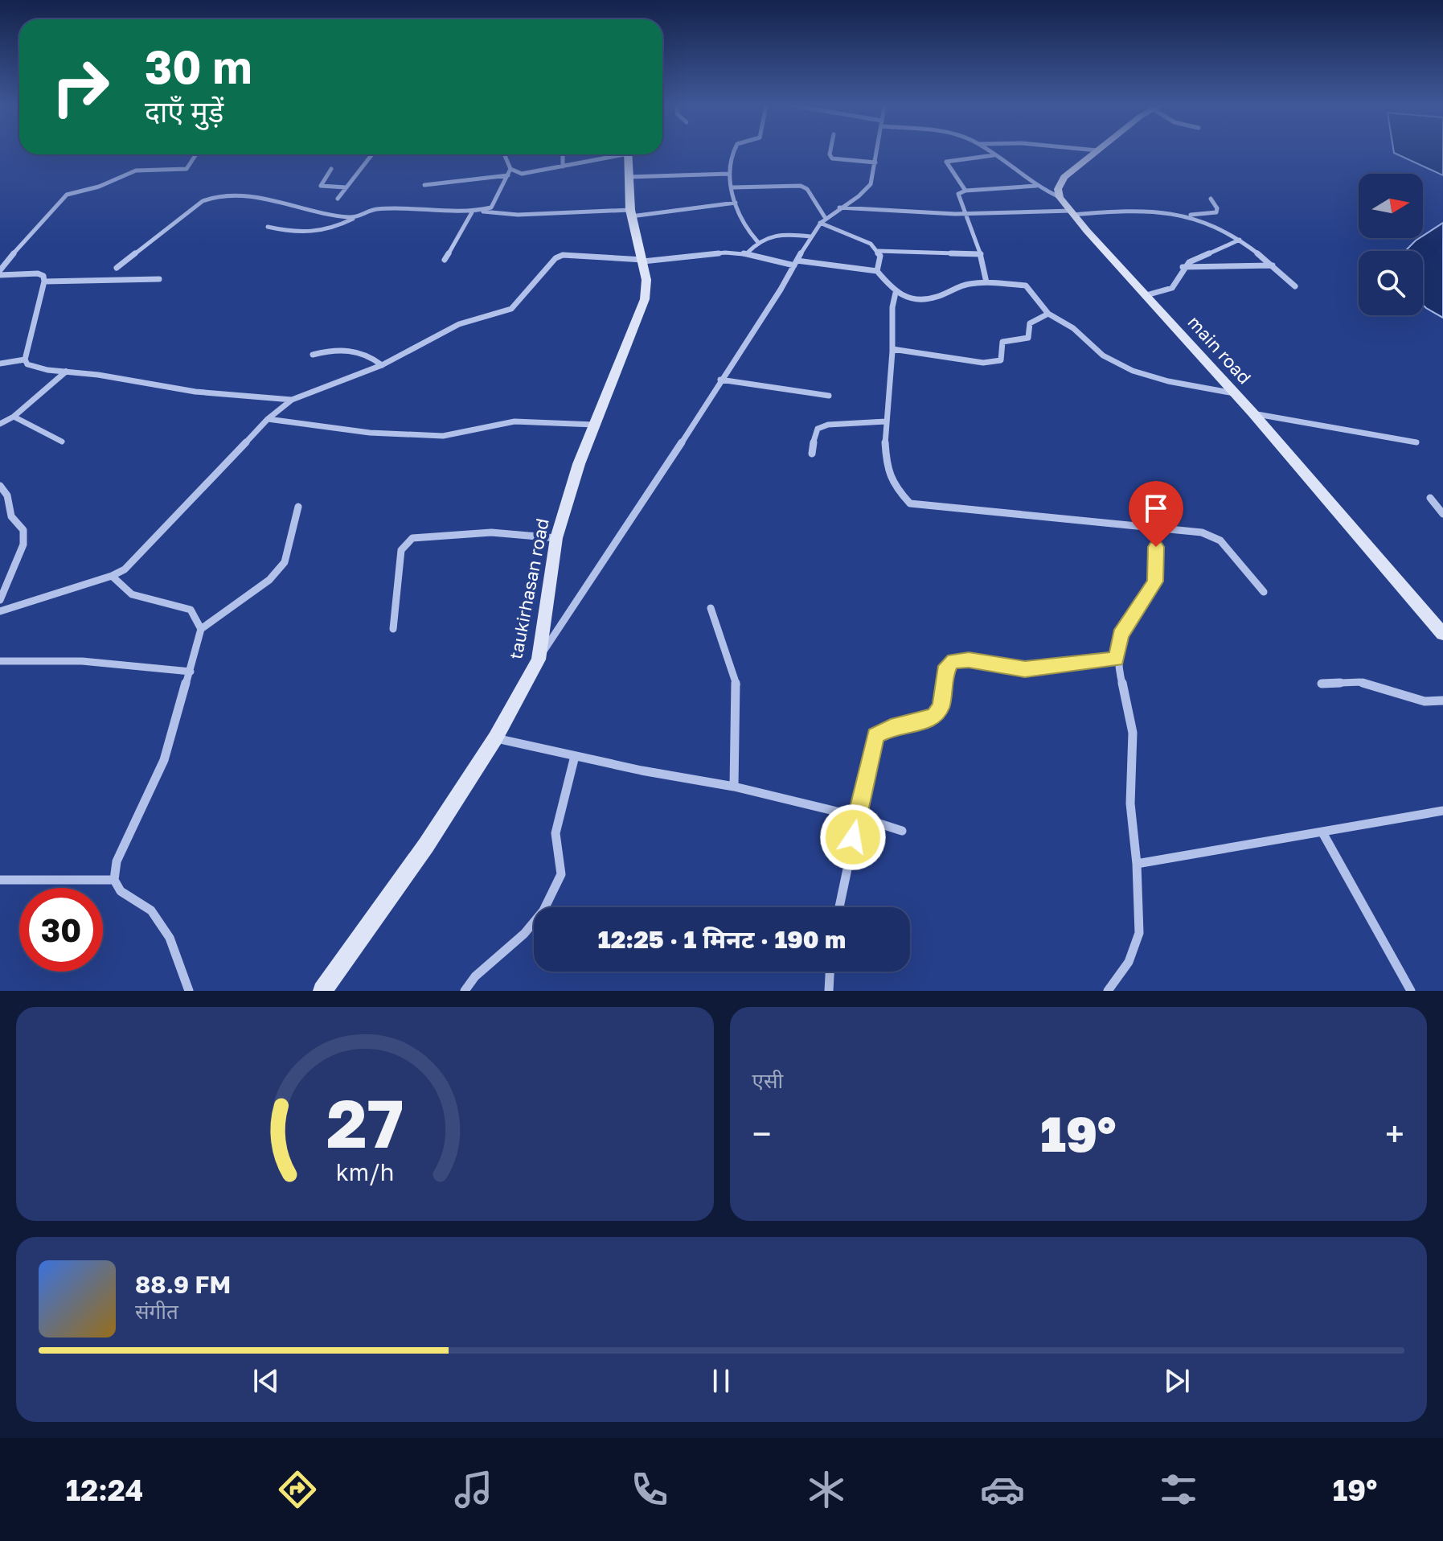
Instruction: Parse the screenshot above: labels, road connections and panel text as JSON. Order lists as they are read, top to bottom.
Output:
{
  "streets": {
    "street": ["main road", "taukirhasan road"]
  },
  "north": "right",
  "page": {
    "turn": ["30 m", "दाएँ मुड़ें"],
    "limit": "30",
    "trip": "12:25 · 1 मिनट · 190 m",
    "tile": "एसी",
    "heat": ["−", "19°", "+"],
    "song": ["88.9 FM", "संगीत"],
    "tabs": ["12:24", "19°"],
    "gauge": ["27", "km/h"]
  }
}
